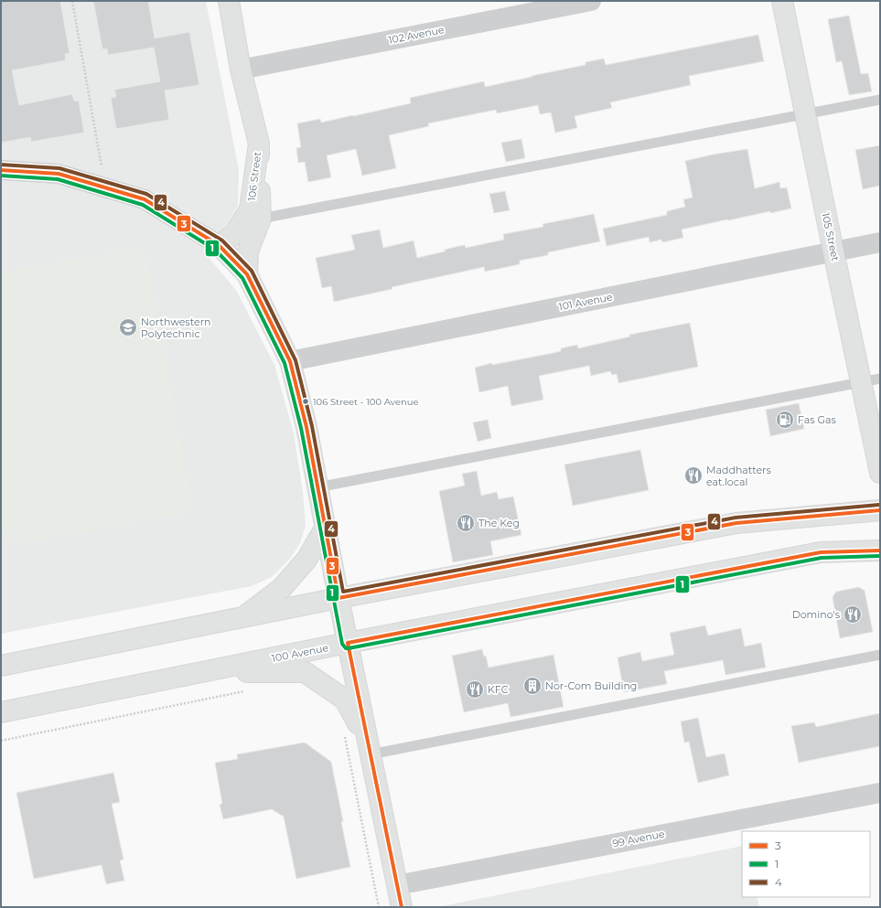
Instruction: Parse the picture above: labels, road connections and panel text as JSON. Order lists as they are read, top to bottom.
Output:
{
  "streets": {
    "main road": ["106 Street", "105 Street", "100 Avenue"],
    "street": ["102 Avenue", "101 Avenue", "99 Avenue"]
  },
  "crossings": [
    ["102 Avenue", "106 Street"],
    ["106 Street", "101 Avenue"],
    ["106 Street", "100 Avenue"],
    ["106 Street", "99 Avenue"],
    ["105 Street", "101 Avenue"]
  ],
  "places": {
    "school or university": ["Northwestern Polytechnic"],
    "other": ["106 Street - 100 Avenue"],
    "fuel station": ["Fas Gas"],
    "restaurant": [
      "Maddhatters eat.local",
      "The Keg",
      "Domino's",
      "KFC"
    ],
    "building": ["Nor-Com Building"]
  },
  "lines": ["transit line 4", "transit line 3", "transit line 1"],
  "legend": ["3", "1", "4"]
}
